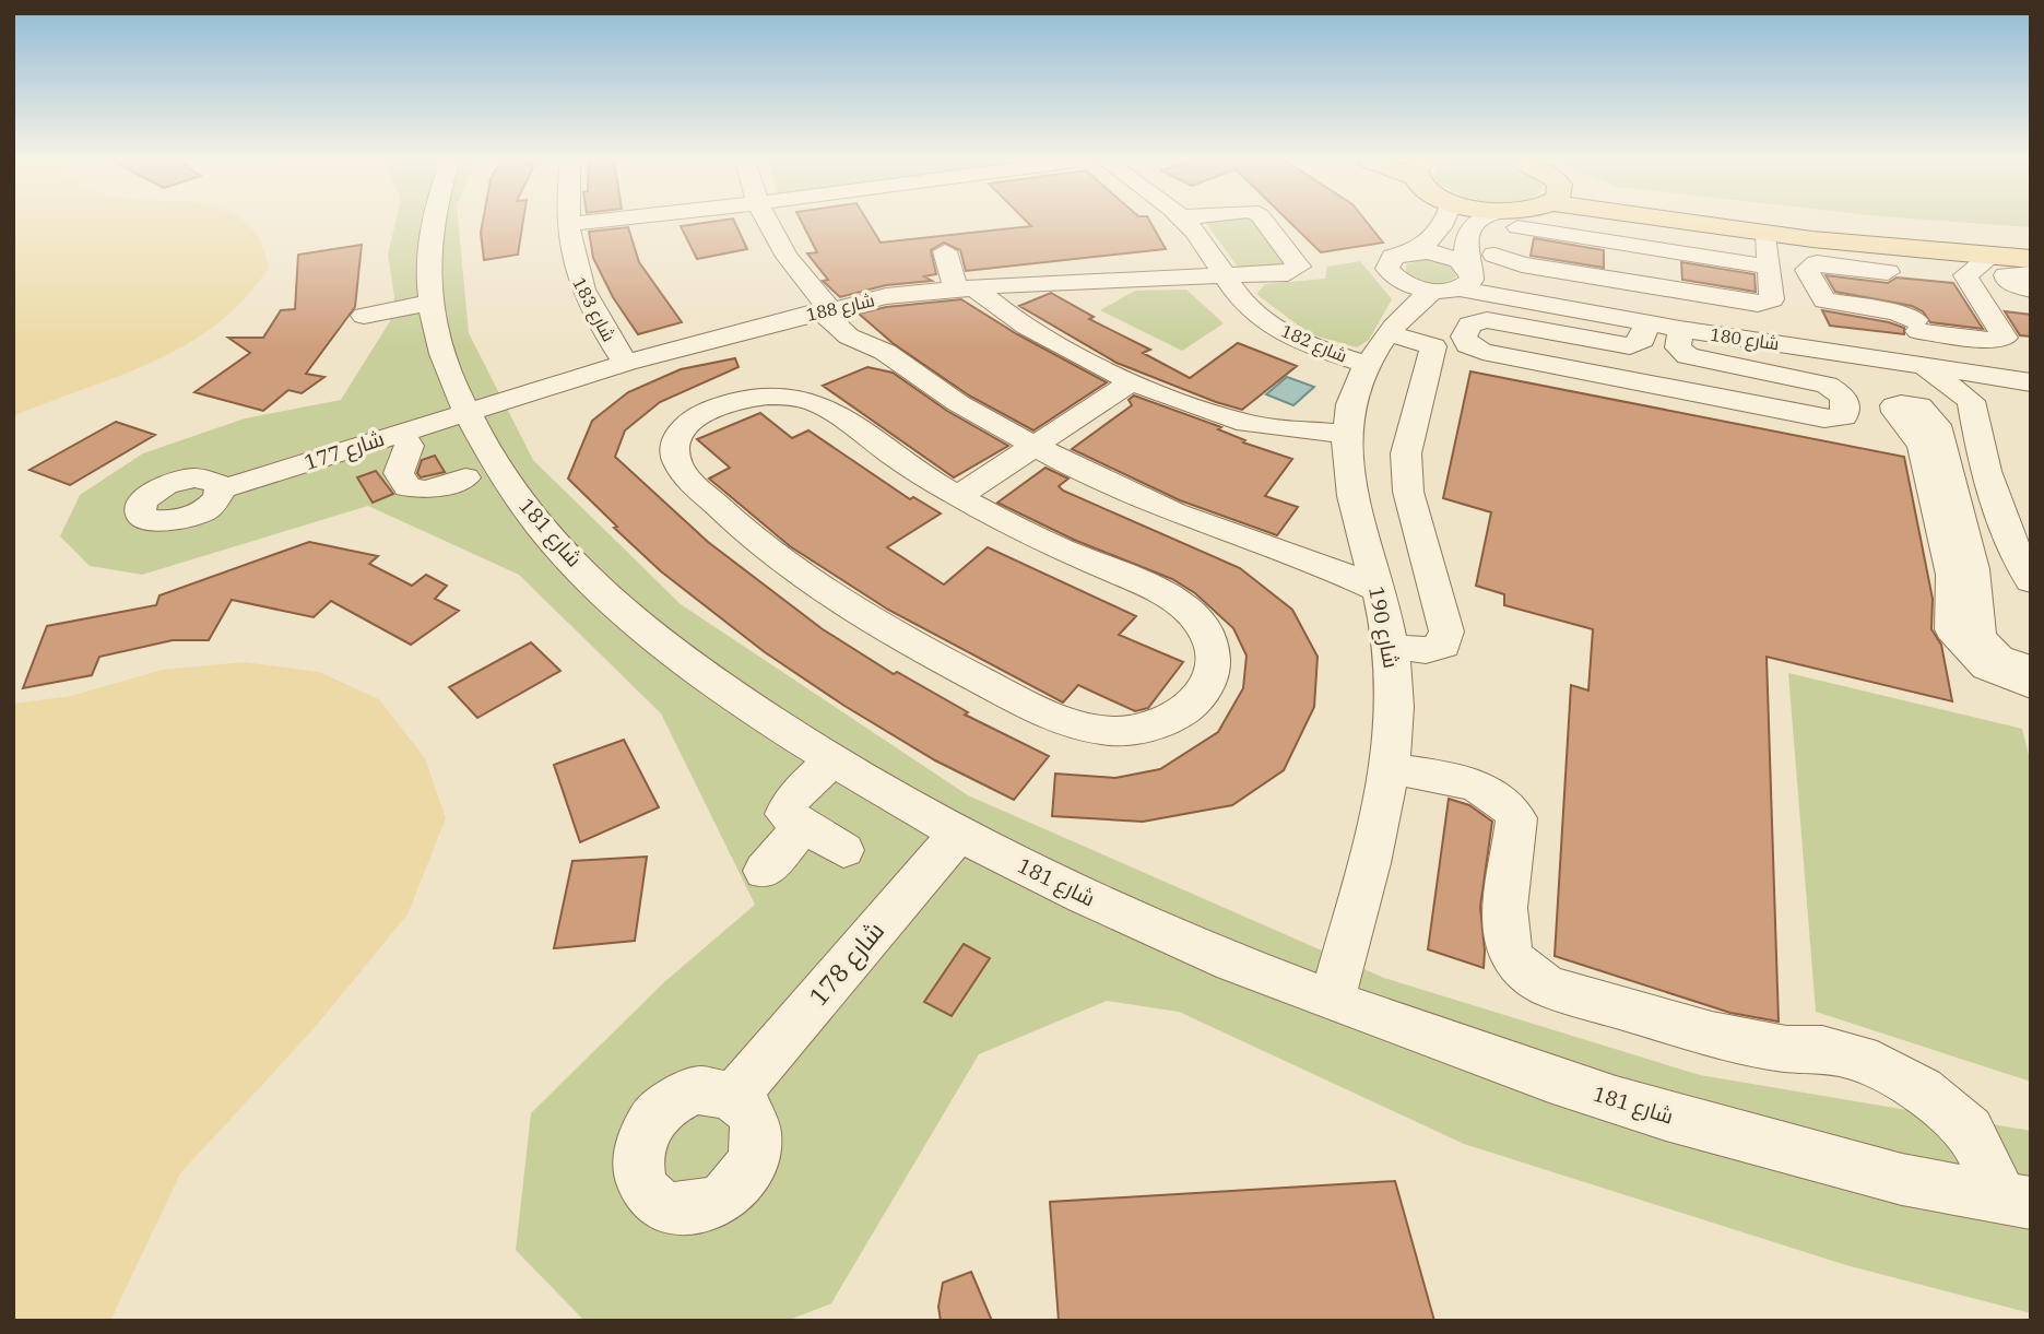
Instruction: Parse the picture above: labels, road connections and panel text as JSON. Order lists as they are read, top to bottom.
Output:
{
  "streets": {
    "street": [
      "شارع 188",
      "شارع 183",
      "شارع 180",
      "شارع 182",
      "شارع 177",
      "شارع 181",
      "شارع 190",
      "شارع 178"
    ]
  },
  "crossings": [
    ["شارع 188", "شارع 183"],
    ["شارع 188", "شارع 182"],
    ["شارع 188", "شارع 177"],
    ["شارع 188", "شارع 181"],
    ["شارع 180", "شارع 190"],
    ["شارع 182", "شارع 190"],
    ["شارع 177", "شارع 181"],
    ["شارع 181", "شارع 190"],
    ["شارع 181", "شارع 178"]
  ]
}
